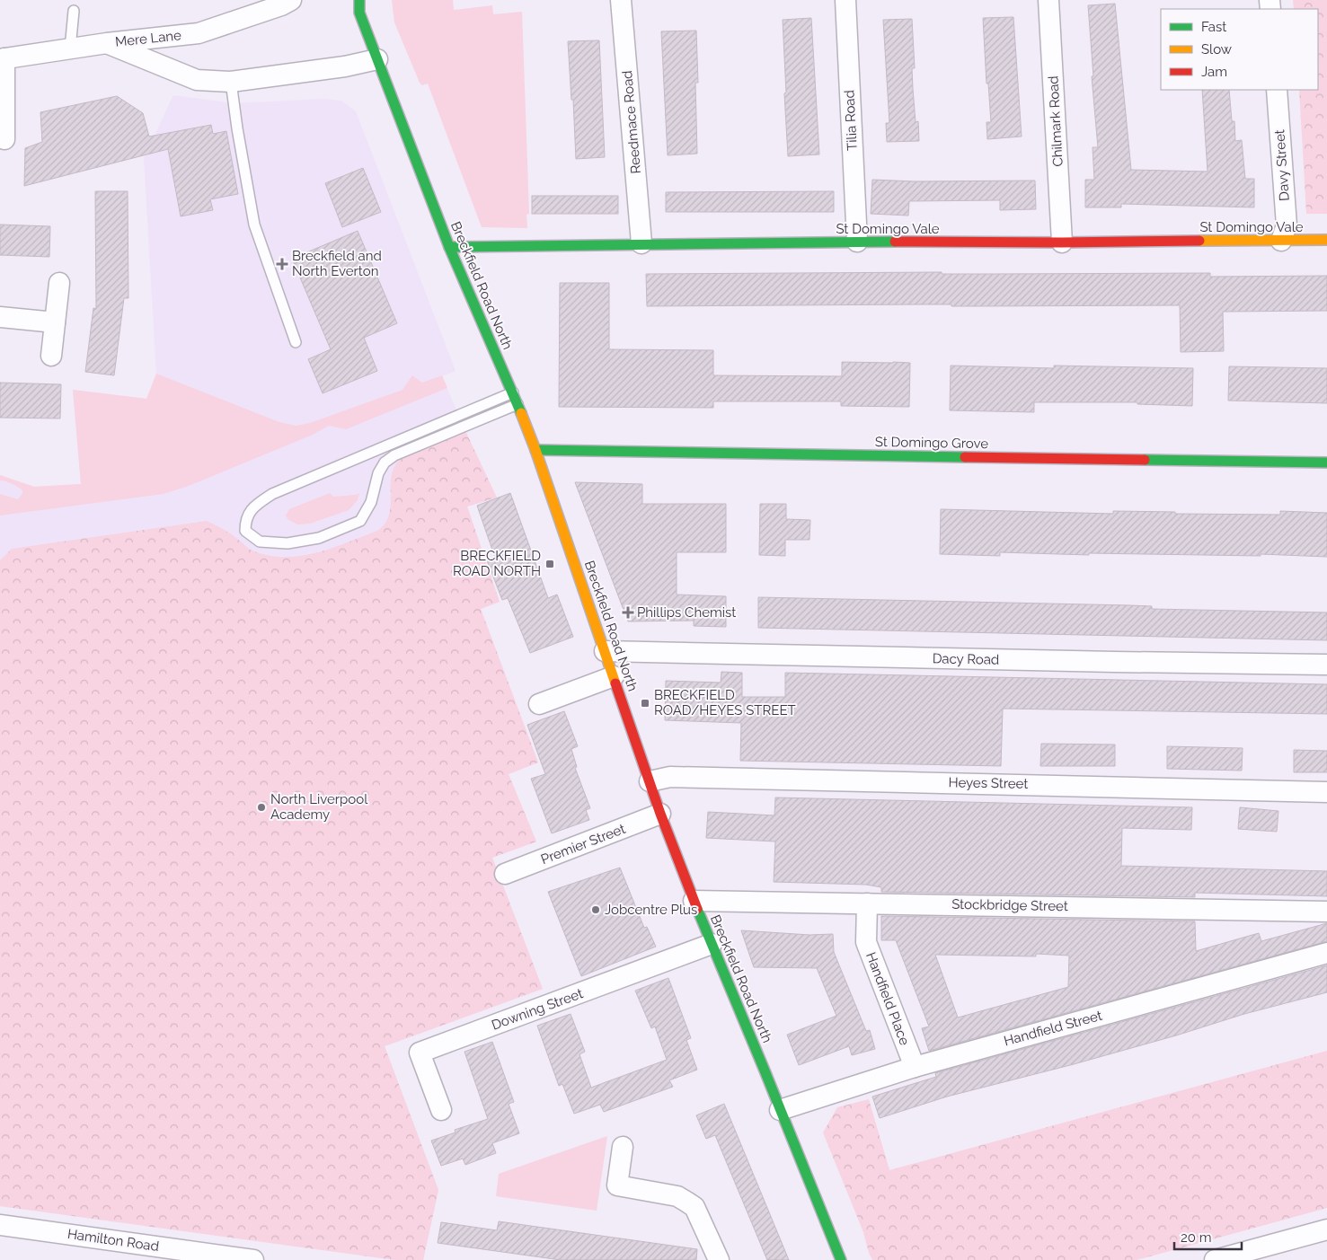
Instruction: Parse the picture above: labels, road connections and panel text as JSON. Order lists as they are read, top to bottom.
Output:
{
  "streets": {
    "street": [
      "Mere Lane",
      "Tilia Road",
      "Chilmark Road",
      "Reedmace Road",
      "Davy Street",
      "St Domingo Vale",
      "Breckfield Road North",
      "St Domingo Grove",
      "Dacy Road",
      "Heyes Street",
      "Premier Street",
      "Stockbridge Street",
      "Handfield Place",
      "Downing Street",
      "Handfield Street",
      "Hamilton Road"
    ]
  },
  "crossings": [
    ["Tilia Road", "St Domingo Vale"],
    ["Chilmark Road", "St Domingo Vale"],
    ["Reedmace Road", "St Domingo Vale"],
    ["Davy Street", "St Domingo Vale"],
    ["St Domingo Vale", "Breckfield Road North"],
    ["Breckfield Road North", "St Domingo Grove"],
    ["Breckfield Road North", "Dacy Road"],
    ["Breckfield Road North", "Heyes Street"],
    ["Breckfield Road North", "Premier Street"],
    ["Breckfield Road North", "Stockbridge Street"],
    ["Breckfield Road North", "Downing Street"],
    ["Breckfield Road North", "Handfield Street"],
    ["Stockbridge Street", "Handfield Place"],
    ["Handfield Place", "Handfield Street"]
  ],
  "places": {
    "health": ["Breckfield and North Everton", "Phillips Chemist"],
    "transit": ["BRECKFIELD ROAD NORTH", "BRECKFIELD ROAD/HEYES STREET"],
    "other": ["North Liverpool Academy", "Jobcentre Plus"]
  },
  "legend": ["Fast", "Slow", "Jam"],
  "scale_bar": "20 m"
}
